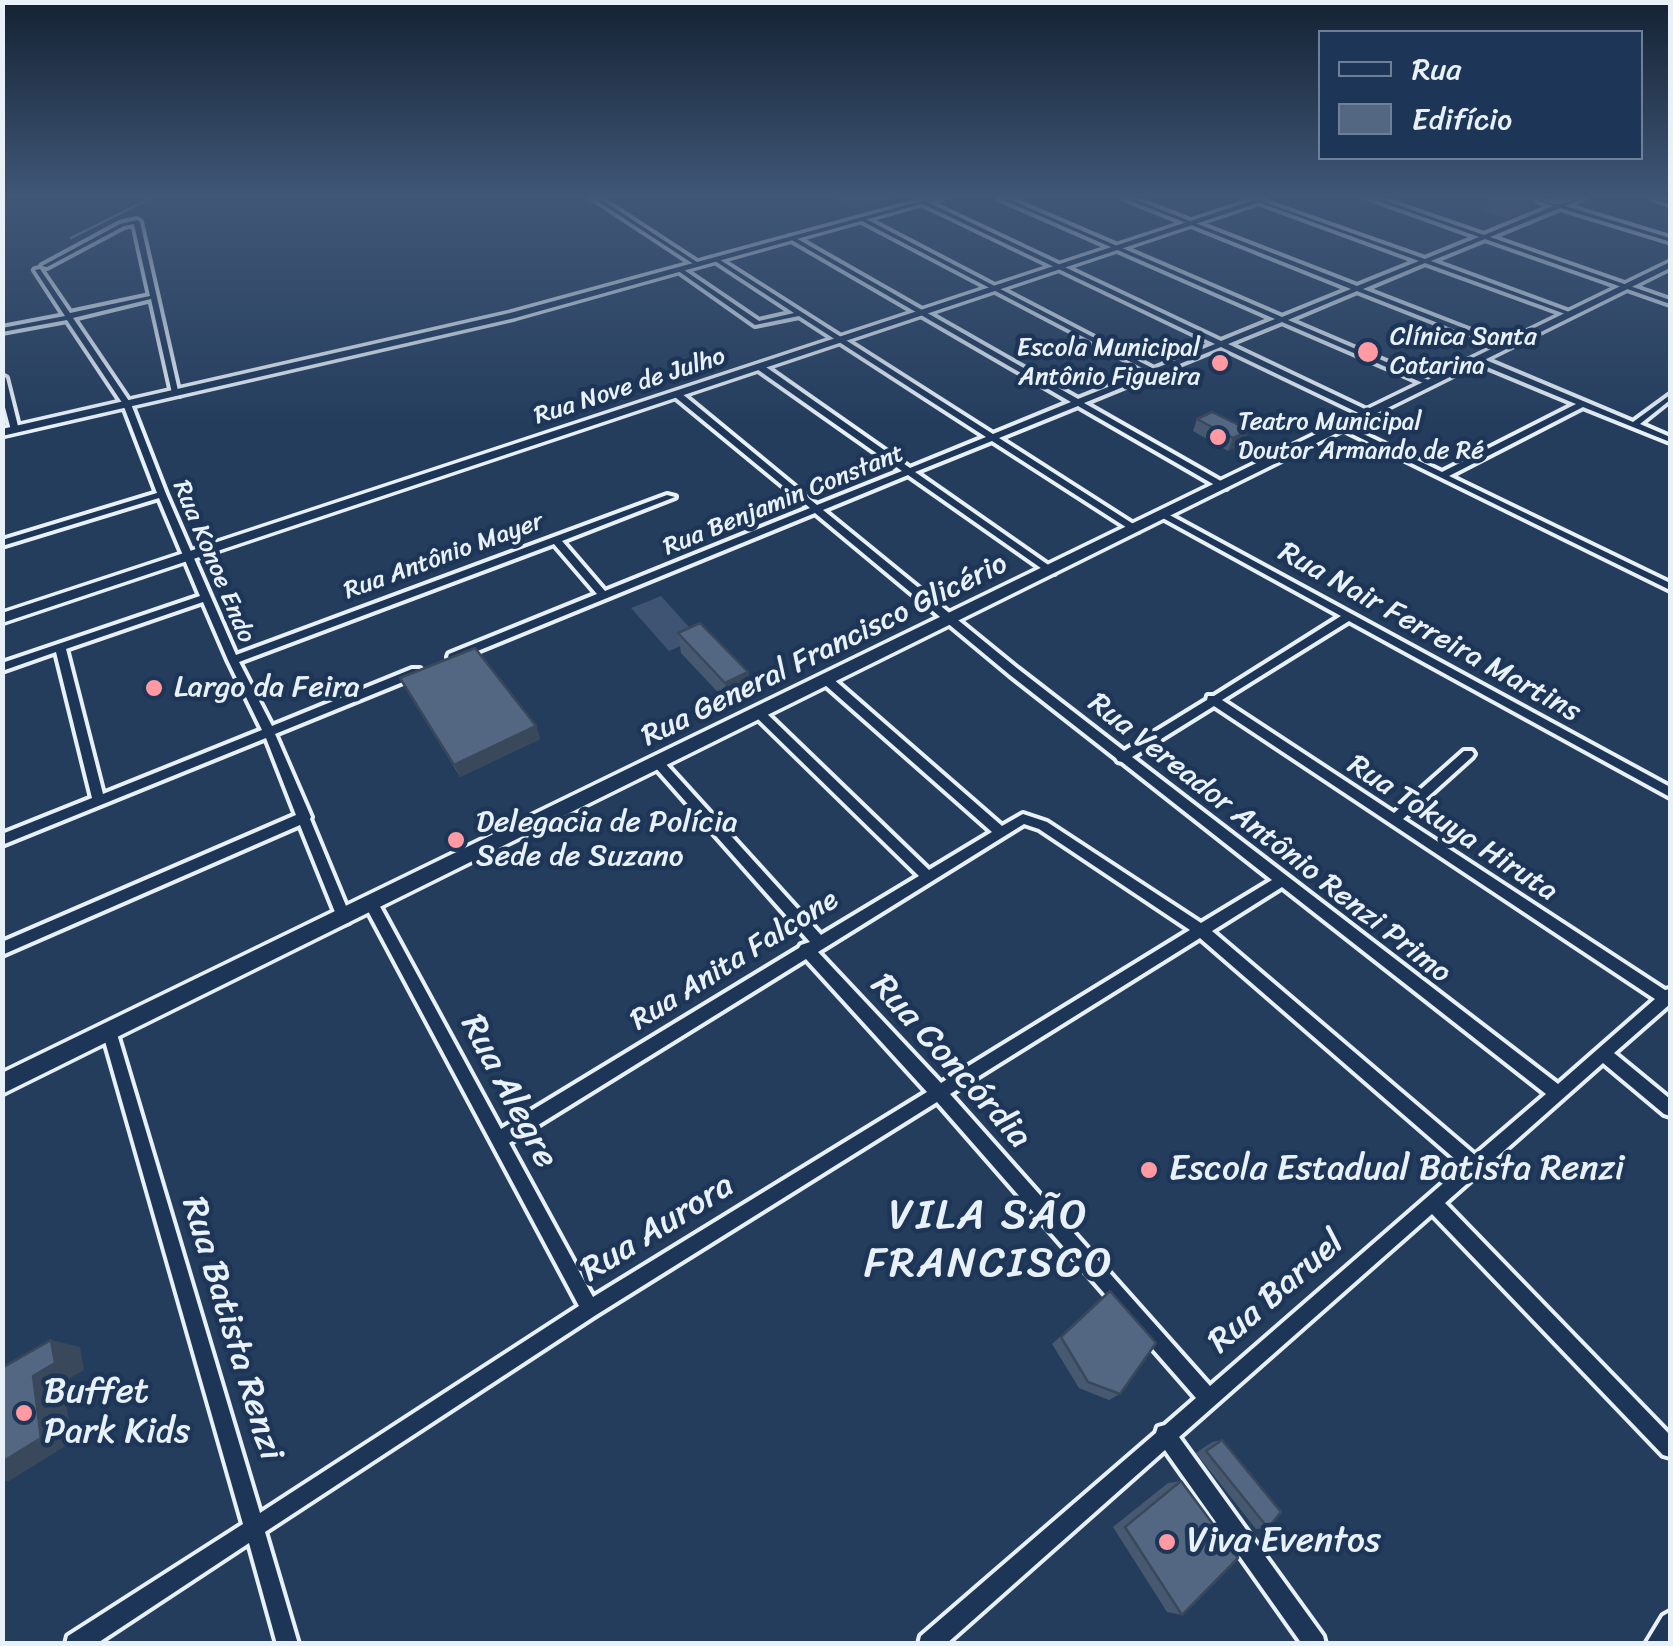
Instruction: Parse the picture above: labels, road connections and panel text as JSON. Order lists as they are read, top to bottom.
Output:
{
  "streets": {
    "main road": ["Rua Nove de Julho", "Rua General Francisco Glicério"],
    "street": [
      "Rua Benjamin Constant",
      "Rua Antônio Mayer",
      "Rua Konoe Endo",
      "Rua Nair Ferreira Martins",
      "Rua Tokuya Hiruta",
      "Rua Vereador Antônio Renzi Primo",
      "Rua Anita Falcone",
      "Rua Concórdia",
      "Rua Alegre",
      "Rua Aurora",
      "Rua Baruel",
      "Rua Batista Renzi"
    ]
  },
  "crossings": [
    ["Rua Nove de Julho", "Rua Konoe Endo"],
    ["Rua Nove de Julho", "Rua Vereador Antônio Renzi Primo"],
    ["Rua Benjamin Constant", "Rua Vereador Antônio Renzi Primo"],
    ["Rua Antônio Mayer", "Rua Konoe Endo"],
    ["Rua Nair Ferreira Martins", "Rua General Francisco Glicério"],
    ["Rua General Francisco Glicério", "Rua Vereador Antônio Renzi Primo"],
    ["Rua General Francisco Glicério", "Rua Concórdia"],
    ["Rua General Francisco Glicério", "Rua Alegre"],
    ["Rua General Francisco Glicério", "Rua Batista Renzi"],
    ["Rua Tokuya Hiruta", "Rua Baruel"],
    ["Rua Vereador Antônio Renzi Primo", "Rua Aurora"],
    ["Rua Vereador Antônio Renzi Primo", "Rua Baruel"],
    ["Rua Anita Falcone", "Rua Concórdia"],
    ["Rua Anita Falcone", "Rua Alegre"],
    ["Rua Concórdia", "Rua Aurora"],
    ["Rua Concórdia", "Rua Baruel"],
    ["Rua Alegre", "Rua Aurora"],
    ["Rua Aurora", "Rua Batista Renzi"]
  ],
  "districts": ["VILA SÃO FRANCISCO"],
  "places": [
    "Clínica Santa Catarina",
    "Escola Municipal Antônio Figueira",
    "Teatro Municipal Doutor Armando de Ré",
    "Largo da Feira",
    "Delegacia de Polícia Sede de Suzano",
    "Escola Estadual Batista Renzi",
    "Buffet Park Kids",
    "Viva Eventos"
  ],
  "legend": ["Rua", "Edifício"]
}
